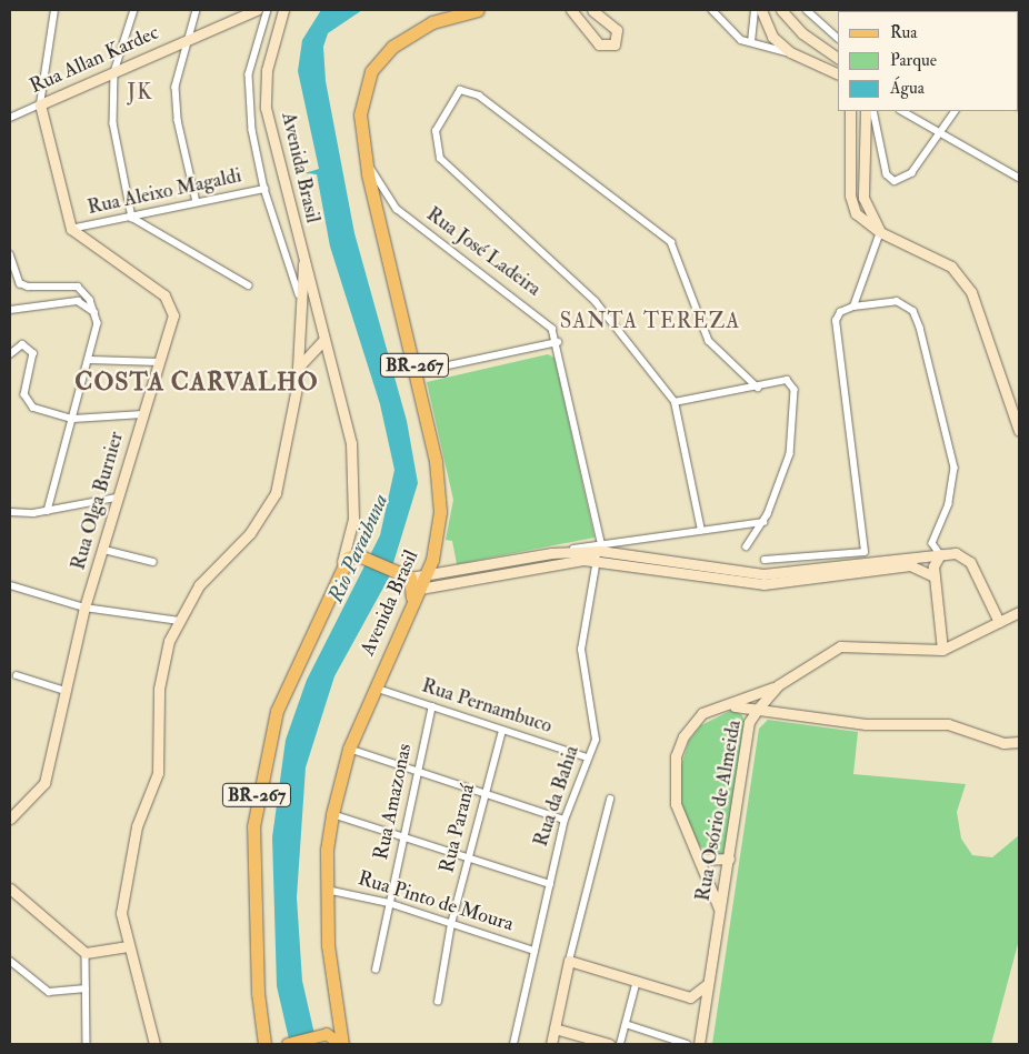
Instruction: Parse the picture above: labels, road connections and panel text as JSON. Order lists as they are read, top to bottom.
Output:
{
  "streets": {
    "highway": ["Avenida Brasil", "BR-267"],
    "main road": ["Rua Allan Kardec", "Rua Olga Burnier", "Rua Osório de Almeida"],
    "street": [
      "Rua Aleixo Magaldi",
      "Rua José Ladeira",
      "Rua Pernambuco",
      "Rua da Bahia",
      "Rua Amazonas",
      "Rua Paraná",
      "Rua Pinto de Moura"
    ]
  },
  "crossings": [
    ["Avenida Brasil", "Rua José Ladeira"],
    ["Avenida Brasil", "BR-267"],
    ["Avenida Brasil", "Rua Pernambuco"],
    ["Avenida Brasil", "Rua Pinto de Moura"],
    ["Rua Aleixo Magaldi", "Rua Olga Burnier"],
    ["Rua José Ladeira", "Rua da Bahia"],
    ["Rua Pernambuco", "Rua da Bahia"],
    ["Rua Pernambuco", "Rua Amazonas"],
    ["Rua Pernambuco", "Rua Paraná"],
    ["Rua da Bahia", "Rua Pinto de Moura"],
    ["Rua Amazonas", "Rua Pinto de Moura"],
    ["Rua Paraná", "Rua Pinto de Moura"]
  ],
  "districts": ["JK", "SANTA TEREZA", "COSTA CARVALHO"],
  "water": ["Rio Paraibuna"],
  "legend": ["Rua", "Parque", "Água"]
}
